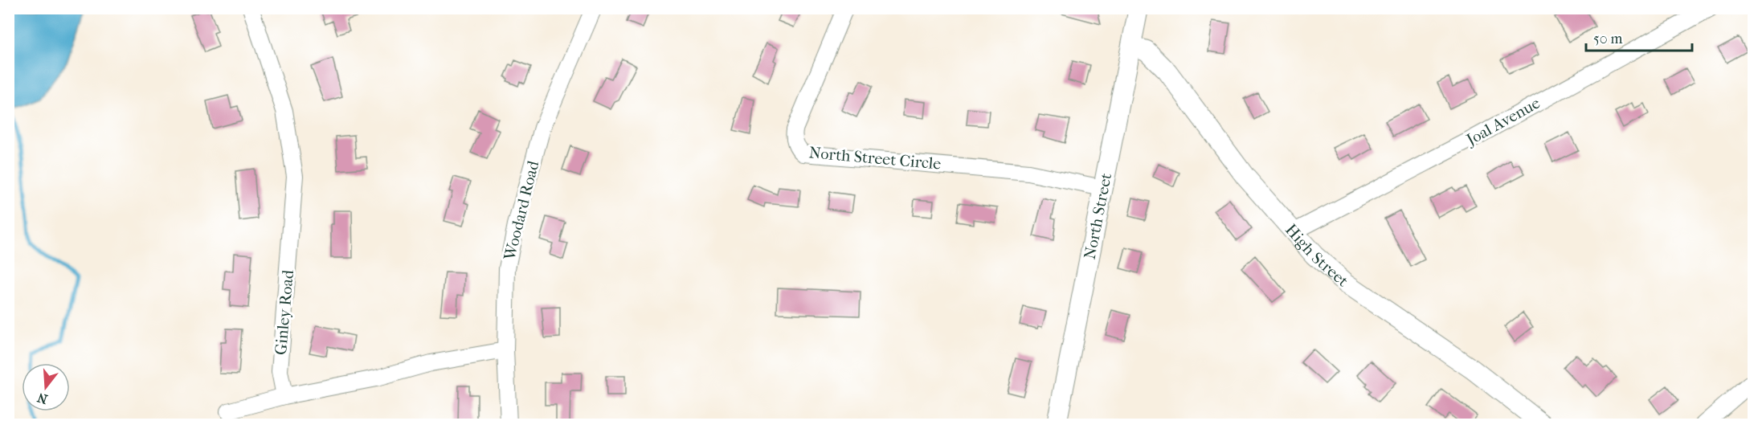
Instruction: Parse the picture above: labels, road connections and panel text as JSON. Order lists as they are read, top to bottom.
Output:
{
  "streets": {
    "street": [
      "Joal Avenue",
      "North Street Circle",
      "Woodard Road",
      "North Street",
      "High Street",
      "Ginley Road"
    ]
  },
  "crossings": [
    ["Joal Avenue", "High Street"],
    ["North Street Circle", "North Street"],
    ["North Street", "High Street"]
  ],
  "scale_bar": "50 m",
  "north": "bottom"
}
